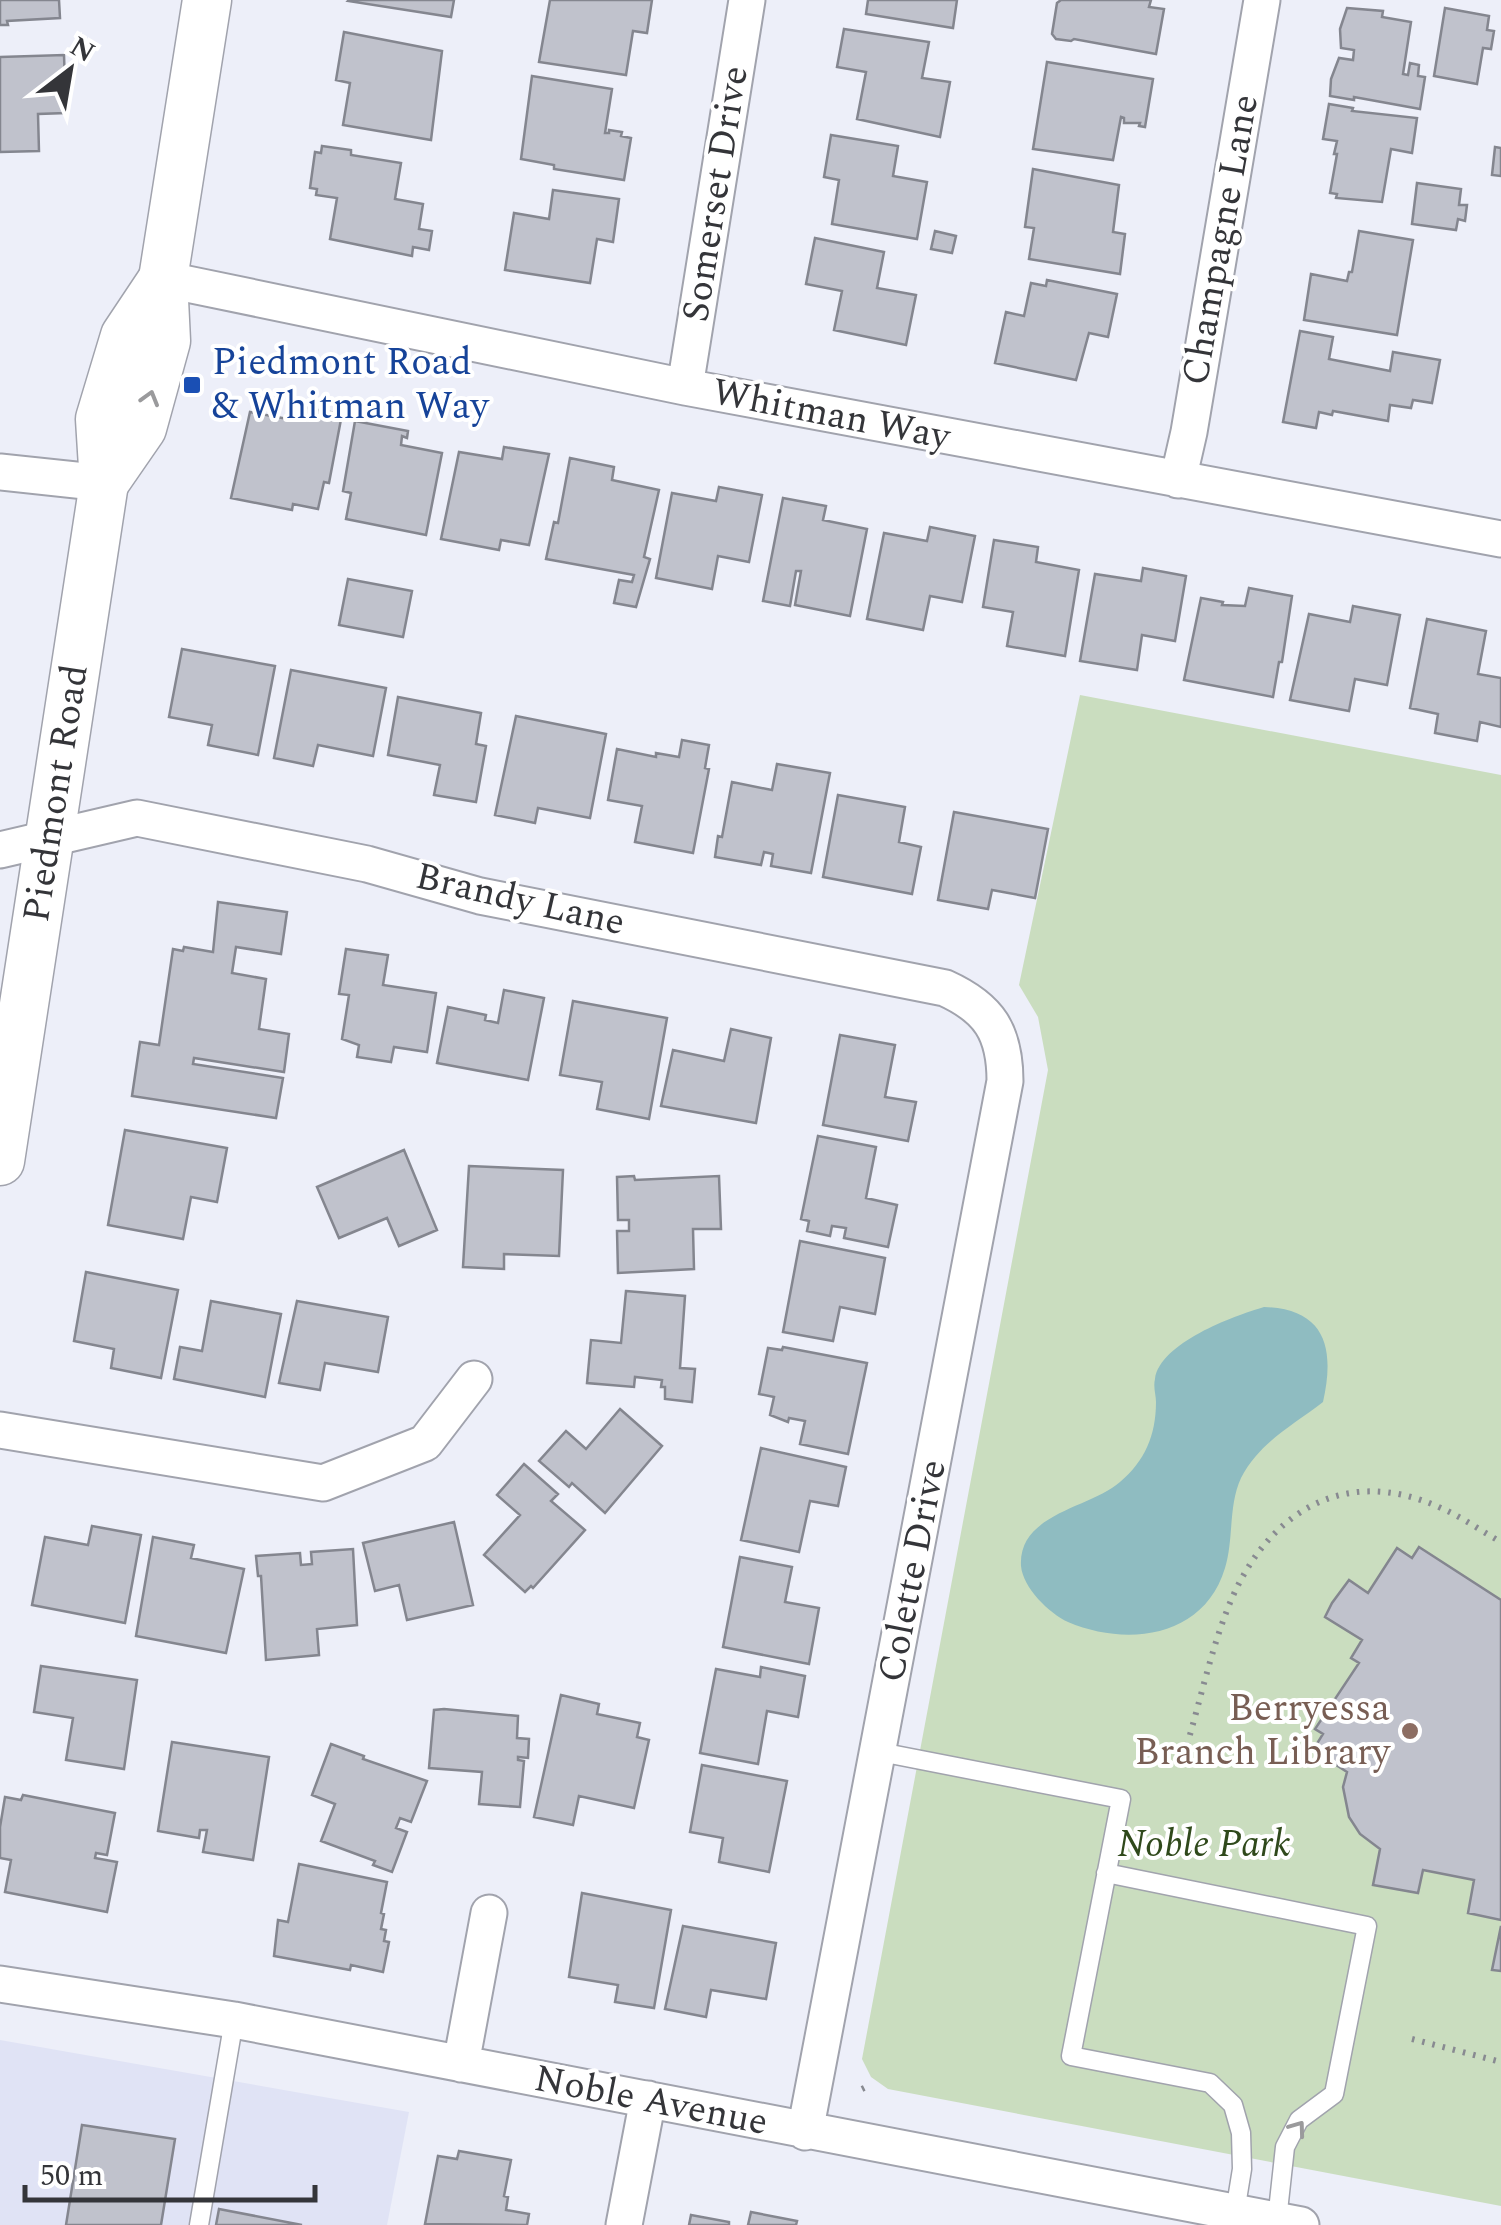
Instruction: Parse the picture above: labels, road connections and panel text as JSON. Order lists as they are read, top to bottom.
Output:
{
  "streets": {
    "main road": ["Piedmont Road"],
    "street": [
      "Somerset Drive",
      "Champagne Lane",
      "Whitman Way",
      "Brandy Lane",
      "Colette Drive",
      "Noble Avenue"
    ]
  },
  "crossings": [
    ["Somerset Drive", "Whitman Way"],
    ["Champagne Lane", "Whitman Way"],
    ["Whitman Way", "Piedmont Road"],
    ["Piedmont Road", "Brandy Lane"],
    ["Brandy Lane", "Colette Drive"],
    ["Colette Drive", "Noble Avenue"]
  ],
  "parks": ["Noble Park"],
  "places": {
    "transit": ["Piedmont Road & Whitman Way"],
    "other": ["Berryessa Branch Library"]
  },
  "scale_bar": "50 m",
  "north": "top right"
}
